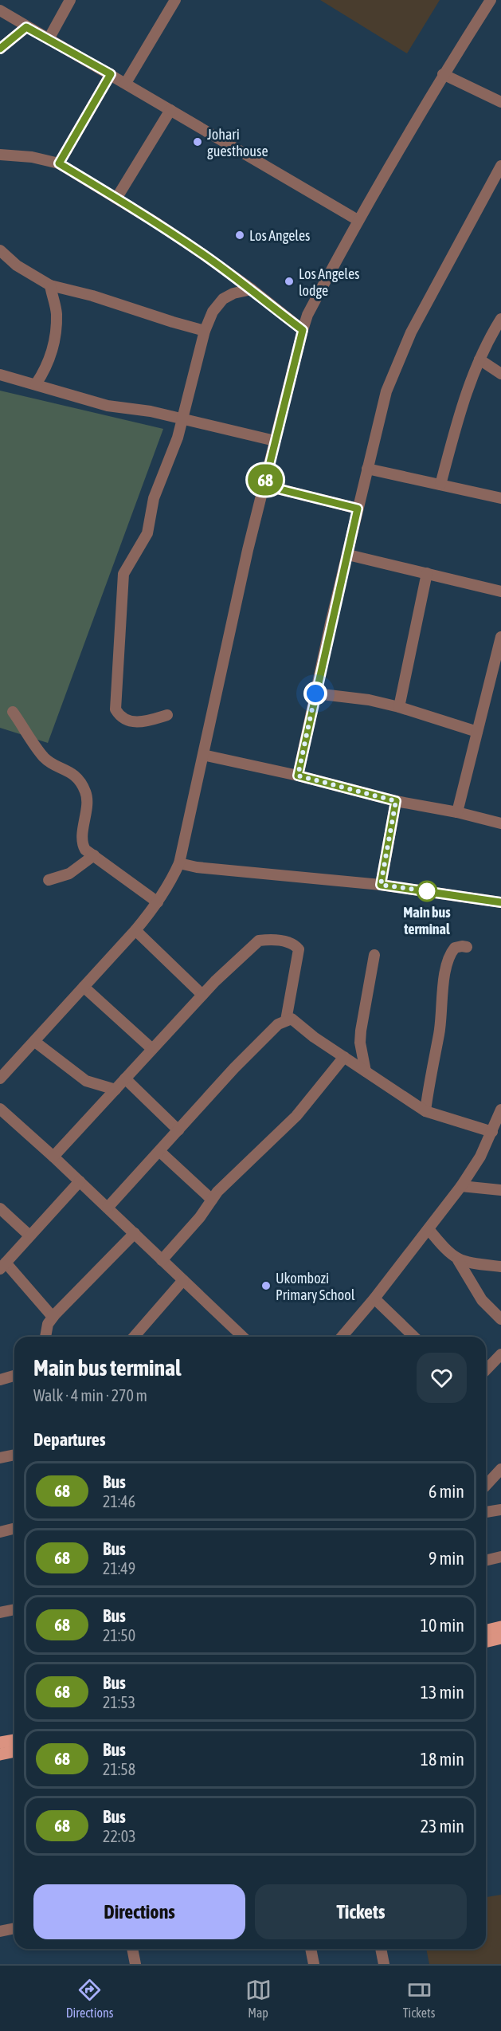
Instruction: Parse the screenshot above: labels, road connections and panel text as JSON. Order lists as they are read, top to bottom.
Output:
{
  "places": [
    "Johari guesthouse",
    "Los Angeles",
    "Los Angeles lodge",
    "Main bus terminal",
    "Ukombozi Primary School"
  ],
  "lines": ["bus line 68"],
  "page": {
    "on_map": "68",
    "heading": [
      ["Main bus terminal", "Walk · 4 min · 270 m"],
      "Departures"
    ],
    "list": [
      {
        "mark": "68",
        "name": "Bus",
        "note": "21:46",
        "value": "6 min"
      },
      {
        "mark": "68",
        "name": "Bus",
        "note": "21:49",
        "value": "9 min"
      },
      {
        "mark": "68",
        "name": "Bus",
        "note": "21:50",
        "value": "10 min"
      },
      {
        "mark": "68",
        "name": "Bus",
        "note": "21:53",
        "value": "13 min"
      },
      {
        "mark": "68",
        "name": "Bus",
        "note": "21:58",
        "value": "18 min"
      },
      {
        "mark": "68",
        "name": "Bus",
        "note": "22:03",
        "value": "23 min"
      }
    ],
    "buttons": ["Directions", "Tickets"],
    "tabs": ["Directions", "Map", "Tickets"]
  }
}
